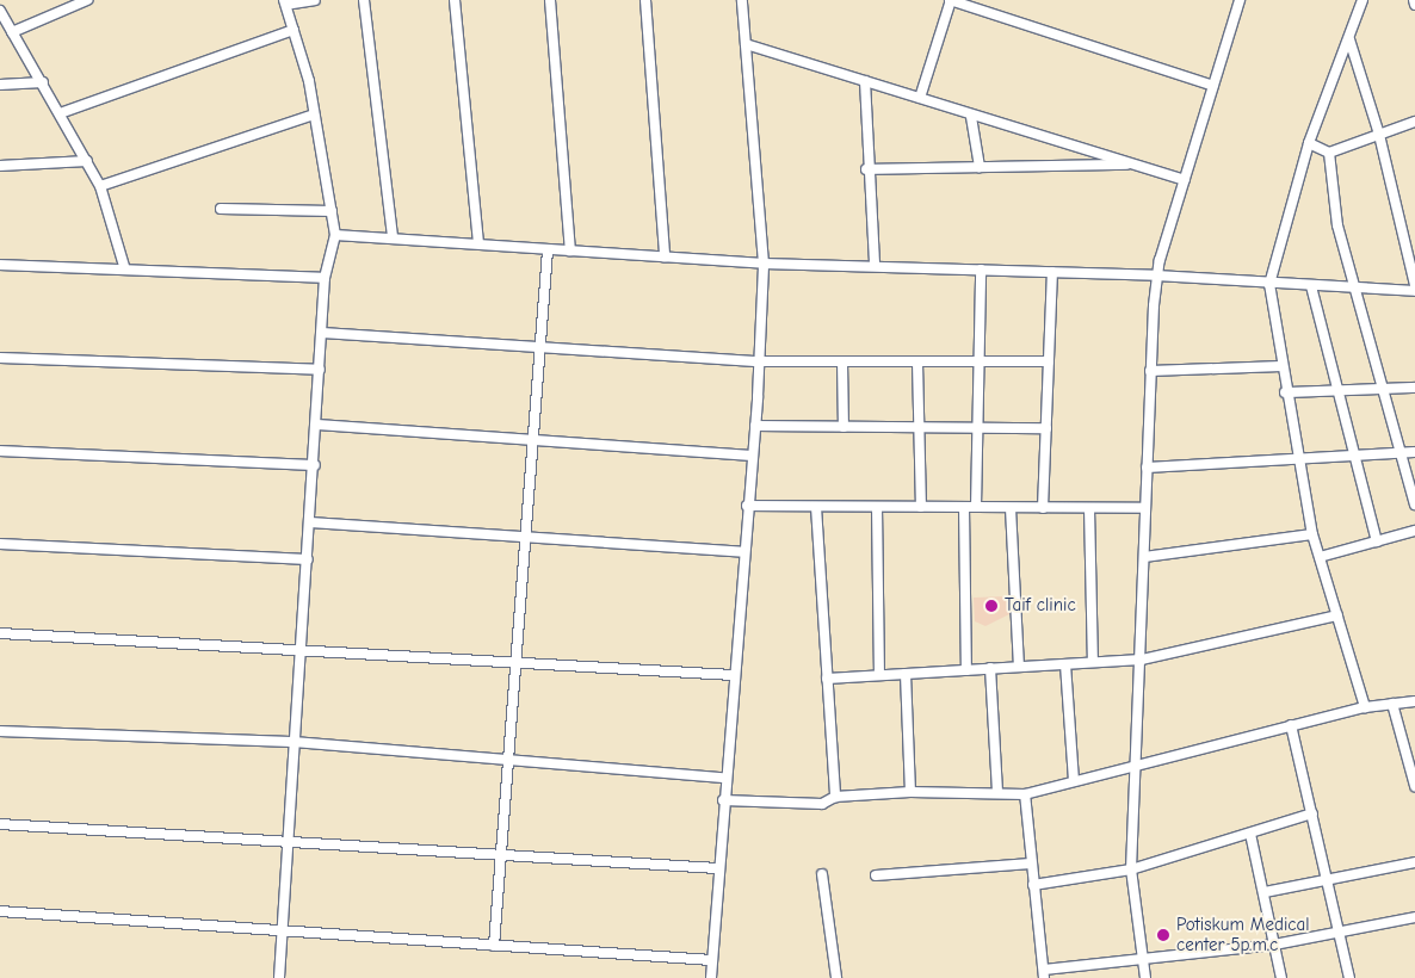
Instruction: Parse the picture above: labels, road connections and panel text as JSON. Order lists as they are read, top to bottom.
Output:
{
  "places": ["Taif clinic", "Potiskum Medical center 5p.m.c"]
}
